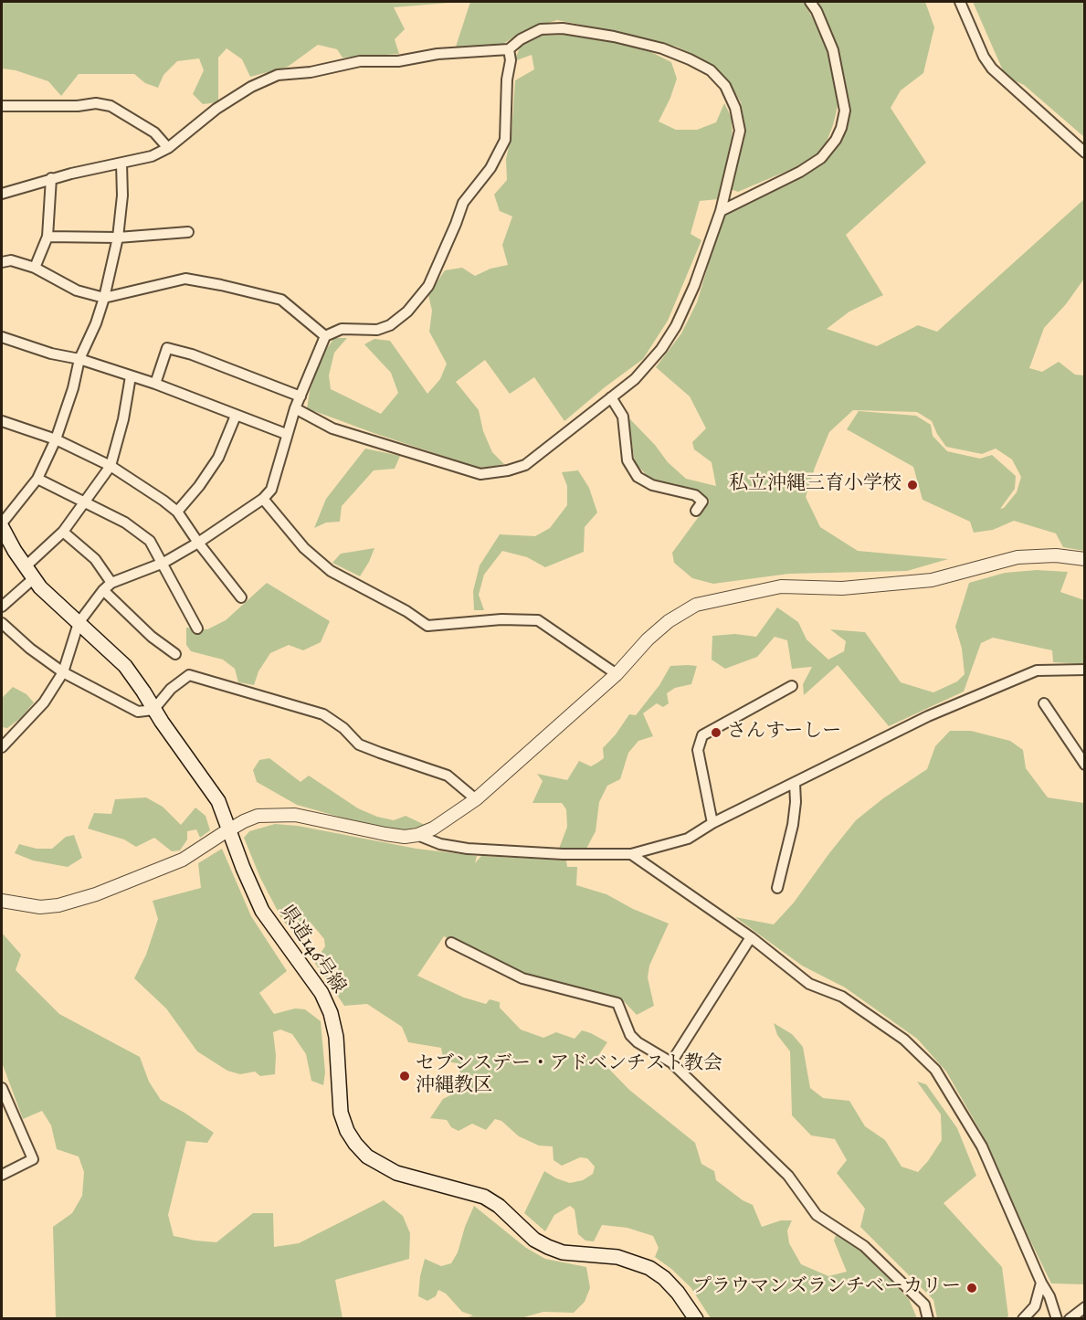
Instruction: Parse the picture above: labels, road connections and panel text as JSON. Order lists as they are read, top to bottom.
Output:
{
  "streets": {
    "main road": ["県道146号線"]
  },
  "places": [
    "私立沖縄三育小学校",
    "さんすーしー",
    "セブンスデー・アドベンチスト教会 沖縄教区",
    "プラウマンズランチベーカリー"
  ]
}
